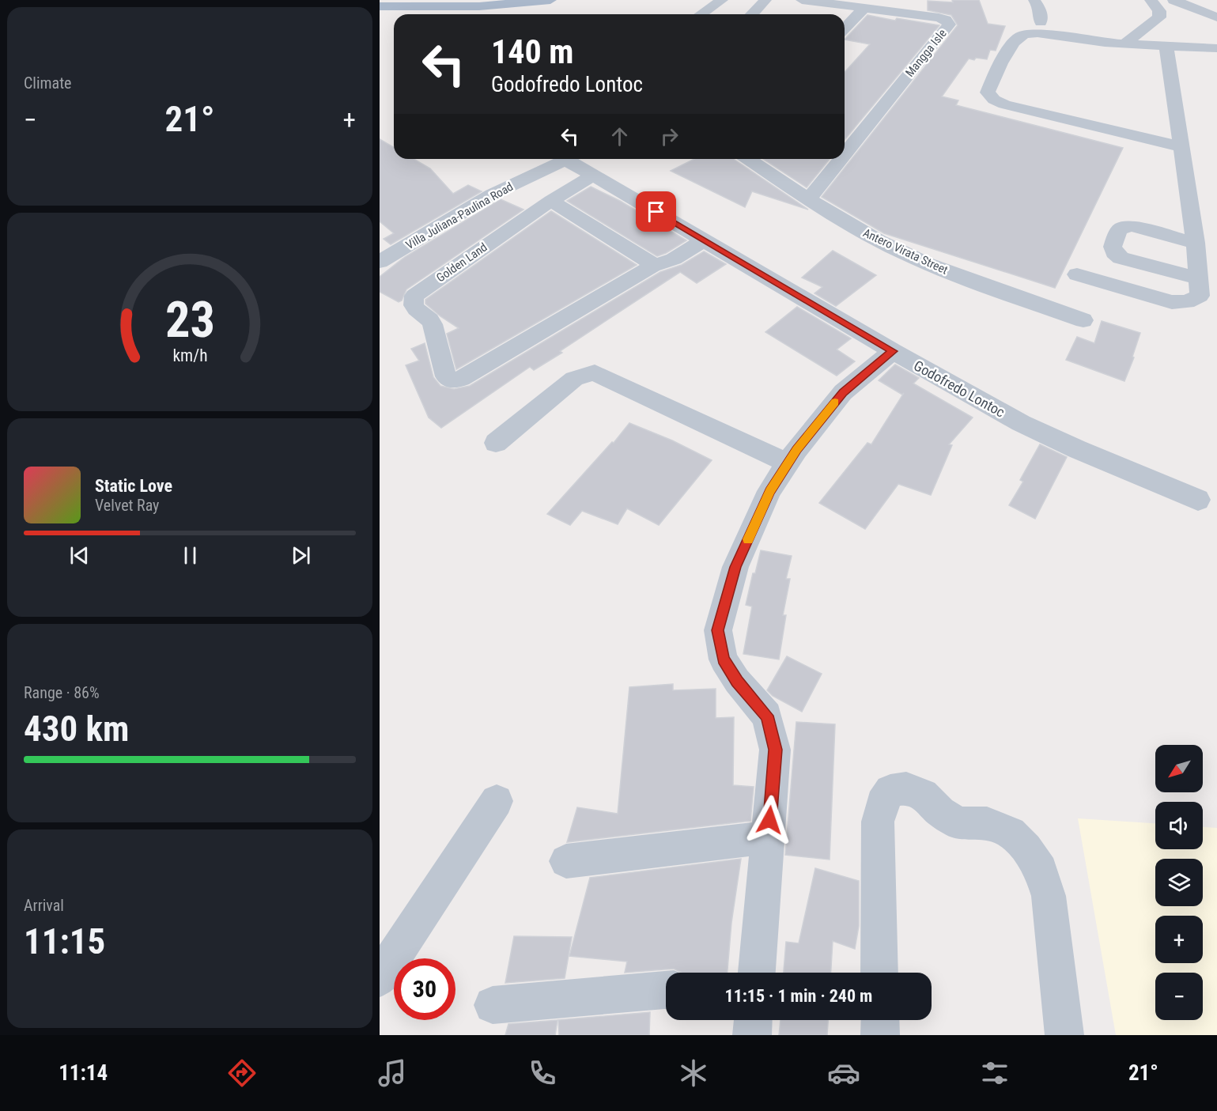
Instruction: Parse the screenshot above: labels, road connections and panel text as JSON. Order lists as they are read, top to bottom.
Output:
{
  "streets": {
    "street": [
      "Mangga Isle",
      "Villa Juliana-Paulina Road",
      "Antero Virata Street",
      "Golden Land",
      "Godofredo Lontoc"
    ]
  },
  "crossings": [
    ["Mangga Isle", "Antero Virata Street"],
    ["Golden Land", "Godofredo Lontoc"]
  ],
  "north": "bottom left",
  "page": {
    "tile": [
      "Climate",
      ["Range · 86%", "430 km"],
      ["Arrival", "11:15"]
    ],
    "turn": ["140 m", "Godofredo Lontoc"],
    "heat": ["−", "21°", "+"],
    "song": ["Static Love", "Velvet Ray"],
    "map_buttons": ["+", "−"],
    "limit": "30",
    "trip": "11:15 · 1 min · 240 m",
    "tabs": ["11:14", "21°"],
    "gauge": ["23", "km/h"]
  }
}
